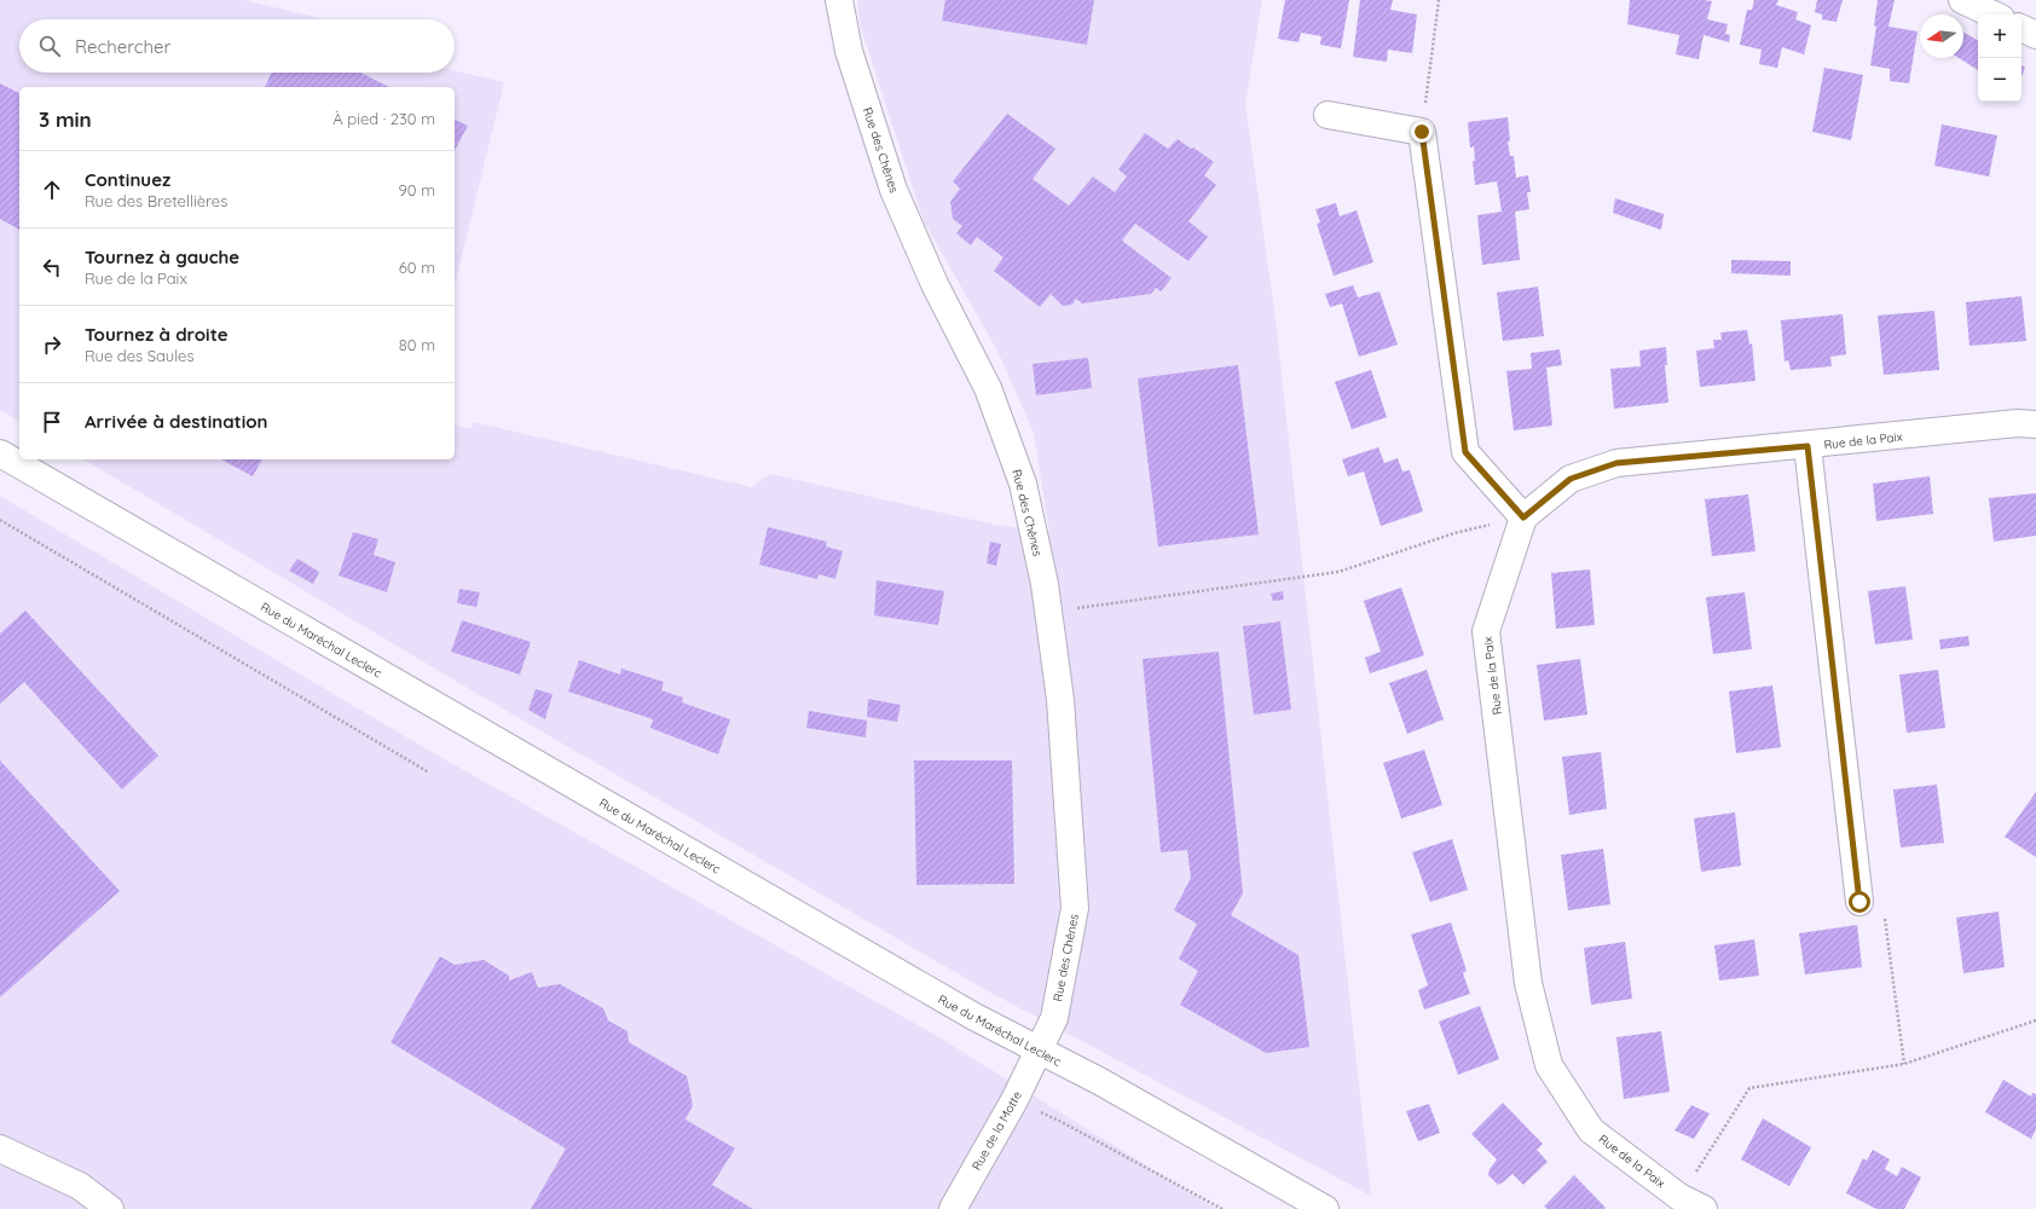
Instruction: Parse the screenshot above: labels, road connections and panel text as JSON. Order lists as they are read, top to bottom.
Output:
{
  "streets": {
    "street": [
      "Rue des Chênes",
      "Rue de la Paix",
      "Rue du Maréchal Leclerc",
      "Rue de la Motte"
    ]
  },
  "crossings": [
    ["Rue des Chênes", "Rue du Maréchal Leclerc"],
    ["Rue des Chênes", "Rue de la Motte"],
    ["Rue du Maréchal Leclerc", "Rue de la Motte"]
  ],
  "north": "left",
  "page": {
    "map_buttons": ["+", "−"],
    "search": "Rechercher",
    "heading": ["3 min", "À pied · 230 m"],
    "list": [
      ["Continuez", "Rue des Bretellières", "90 m"],
      ["Tournez à gauche", "Rue de la Paix", "60 m"],
      ["Tournez à droite", "Rue des Saules", "80 m"],
      "Arrivée à destination"
    ]
  }
}
